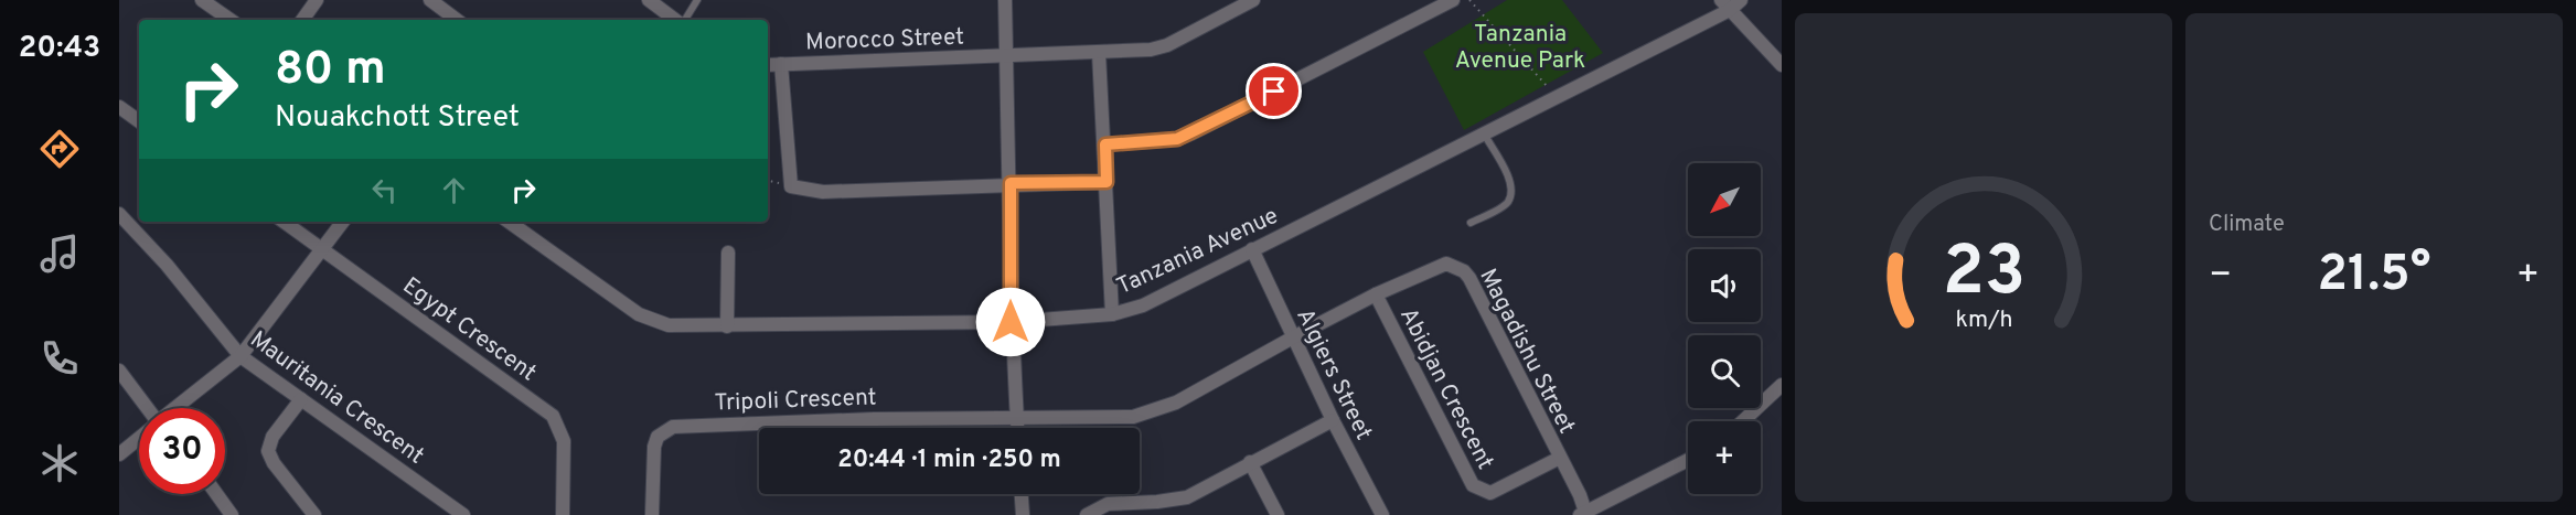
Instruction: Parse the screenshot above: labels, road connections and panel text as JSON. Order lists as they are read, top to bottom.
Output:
{
  "streets": {
    "street": [
      "Morocco Street",
      "Tanzania Avenue",
      "Egypt Crescent",
      "Magadishu Street",
      "Algiers Street",
      "Abidjan Crescent",
      "Mauritania Crescent",
      "Tripoli Crescent"
    ]
  },
  "crossings": [
    ["Tanzania Avenue", "Algiers Street"],
    ["Magadishu Street", "Algiers Street"],
    ["Magadishu Street", "Abidjan Crescent"],
    ["Magadishu Street", "Tripoli Crescent"],
    ["Algiers Street", "Tripoli Crescent"]
  ],
  "parks": ["Tanzania Avenue Park"],
  "north": "bottom left",
  "page": {
    "tabs": "20:43",
    "tile": "Climate",
    "turn": ["80 m", "Nouakchott Street"],
    "map_buttons": "+",
    "heat": ["−", "21.5°", "+"],
    "limit": "30",
    "trip": "20:44 · 1 min · 250 m",
    "gauge": ["23", "km/h"]
  }
}
